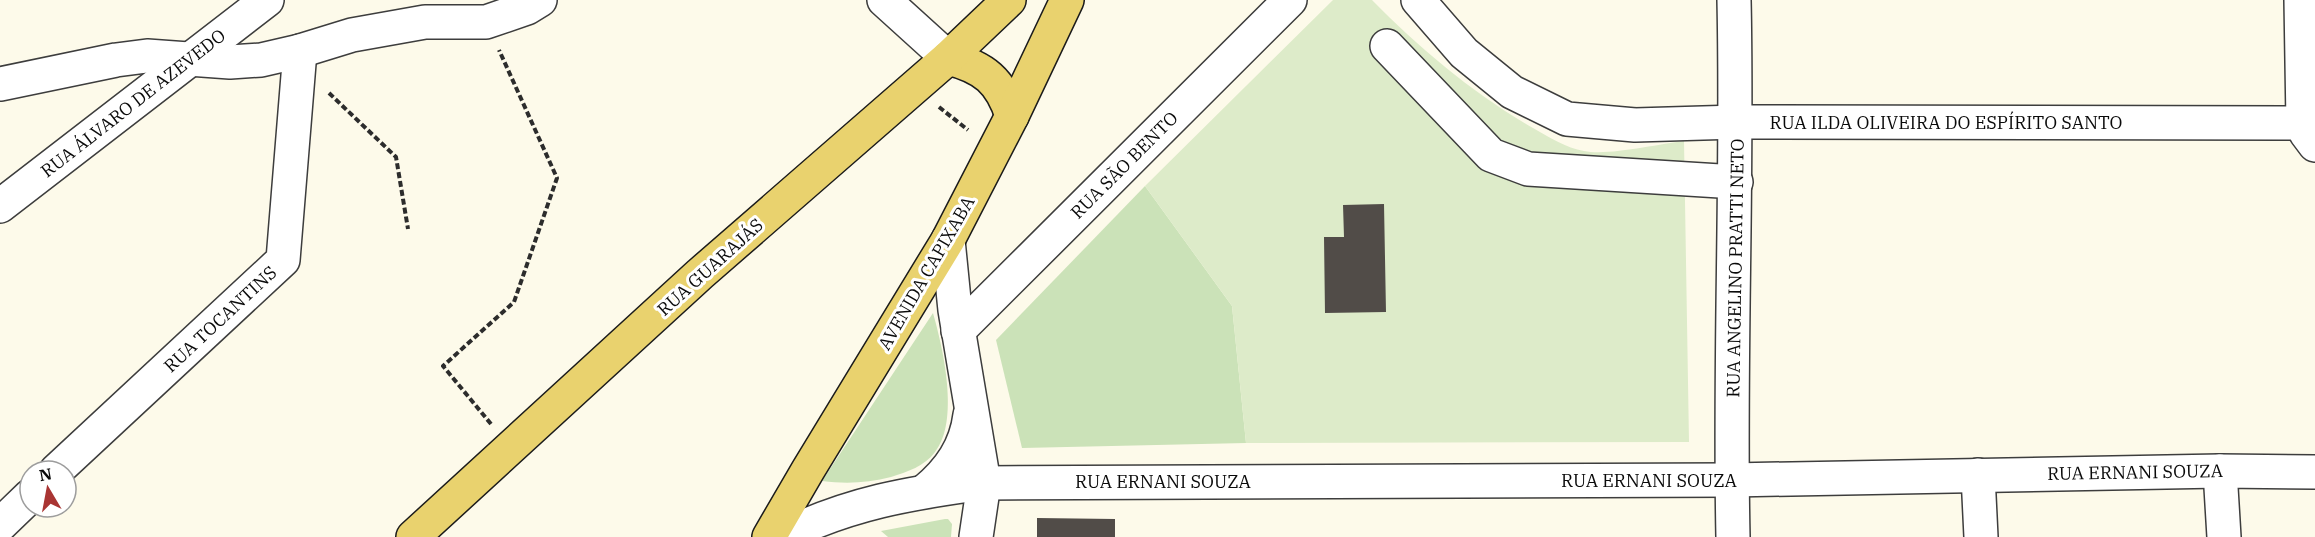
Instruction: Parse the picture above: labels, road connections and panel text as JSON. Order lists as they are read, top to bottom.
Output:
{
  "streets": {
    "main road": ["RUA GUARAJÁS", "AVENIDA CAPIXABA"],
    "street": [
      "RUA ÁLVARO DE AZEVEDO",
      "RUA ILDA OLIVEIRA DO ESPÍRITO SANTO",
      "RUA SÃO BENTO",
      "RUA ANGELINO PRATTI NETO",
      "RUA TOCANTINS",
      "RUA ERNANI SOUZA"
    ]
  },
  "crossings": [
    ["RUA ILDA OLIVEIRA DO ESPÍRITO SANTO", "RUA ANGELINO PRATTI NETO"],
    ["RUA ANGELINO PRATTI NETO", "RUA ERNANI SOUZA"]
  ],
  "north": "top"
}
